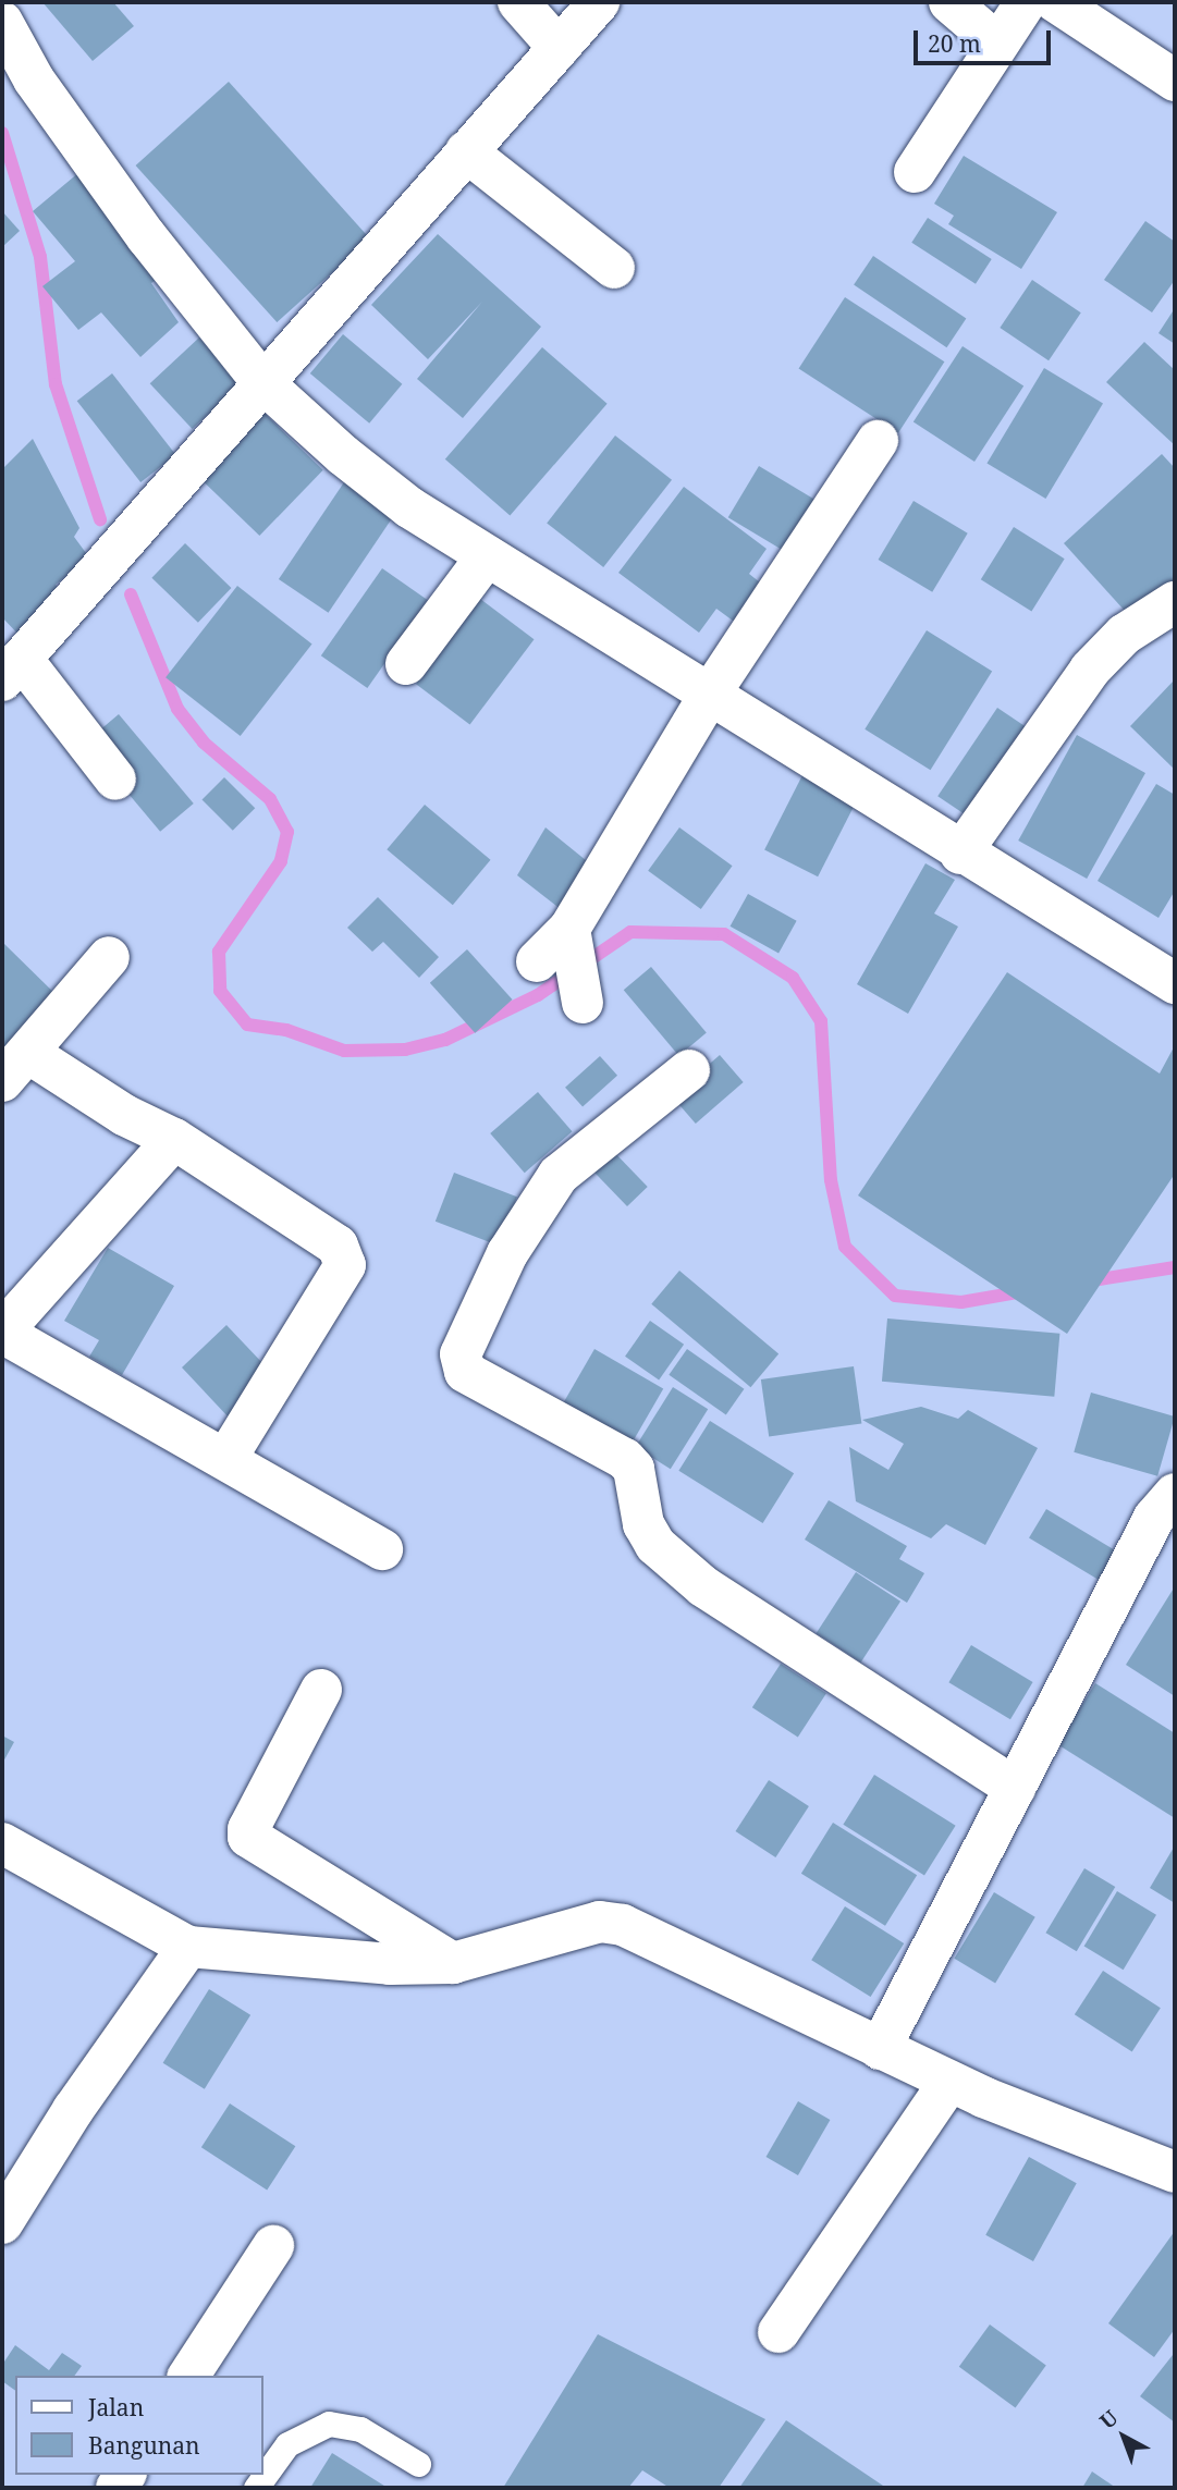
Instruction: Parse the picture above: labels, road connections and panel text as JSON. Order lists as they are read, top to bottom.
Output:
{
  "legend": ["Jalan", "Bangunan"],
  "scale_bar": "20 m",
  "north": "top left"
}
